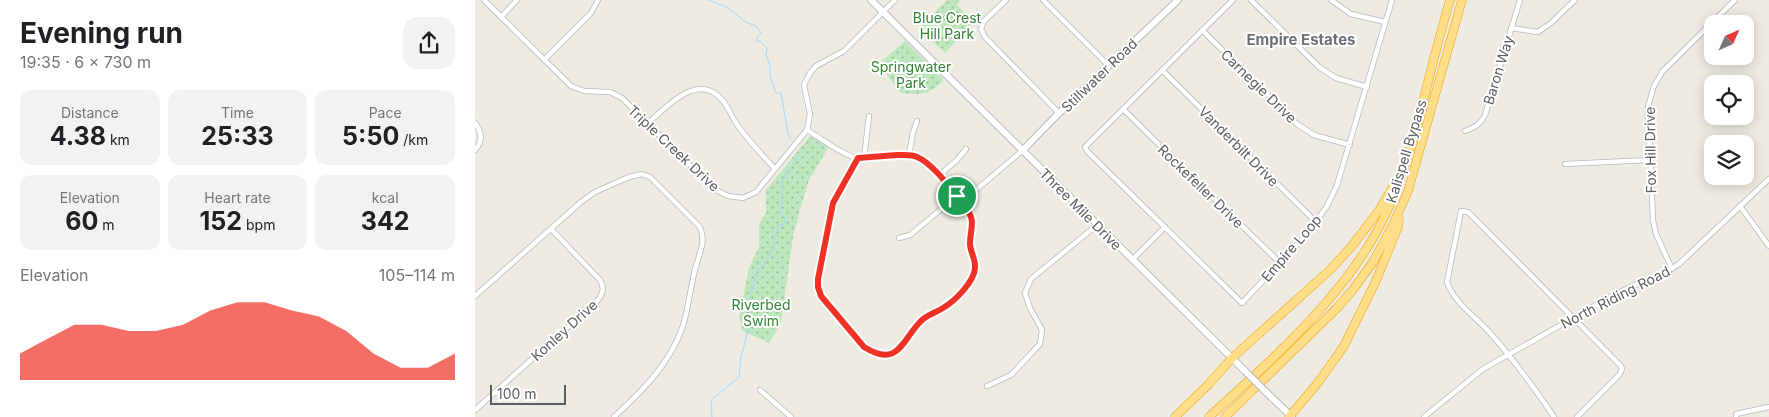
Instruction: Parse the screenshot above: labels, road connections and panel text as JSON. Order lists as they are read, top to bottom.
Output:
{
  "streets": {
    "highway": ["Kalispell Bypass"],
    "main road": ["Stillwater Road", "Three Mile Drive"],
    "street": [
      "Baron Way",
      "Carnegie Drive",
      "Vanderbilt Drive",
      "Triple Creek Drive",
      "Fox Hill Drive",
      "Rockefeller Drive",
      "Empire Loop",
      "North Riding Road",
      "Konley Drive"
    ]
  },
  "crossings": [
    ["Stillwater Road", "Three Mile Drive"],
    ["Carnegie Drive", "Empire Loop"],
    ["Vanderbilt Drive", "Empire Loop"],
    ["Fox Hill Drive", "North Riding Road"],
    ["Rockefeller Drive", "Empire Loop"]
  ],
  "districts": ["Empire Estates"],
  "parks": ["Blue Crest Hill Park", "Springwater Park", "Riverbed Swim"],
  "scale_bar": "100 m",
  "north": "top right",
  "page": {
    "heading": ["Evening run", "19:35 · 6 × 730 m"],
    "stats": [
      ["Distance", "4.38 km"],
      ["Time", "25:33"],
      ["Pace", "5:50 /km"],
      ["Elevation", "60 m"],
      ["Heart rate", "152 bpm"],
      ["kcal", "342"]
    ],
    "chart": ["Elevation", "105–114 m"],
    "scale": "100 m"
  }
}
